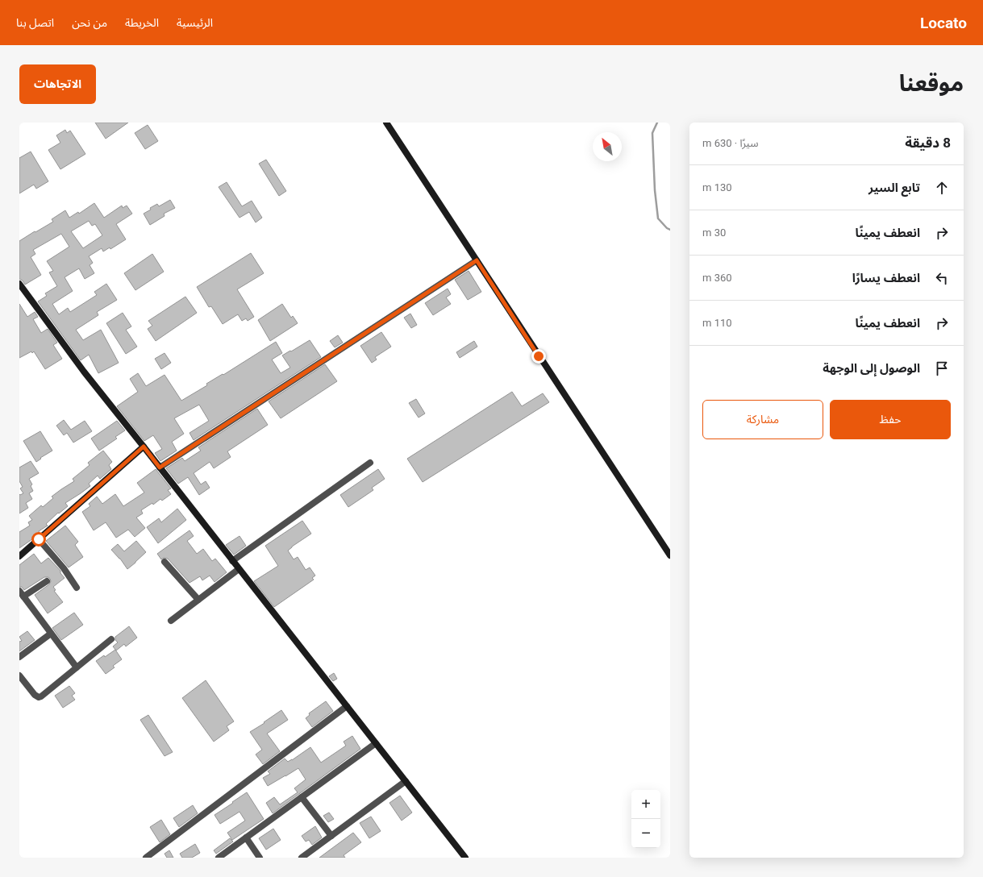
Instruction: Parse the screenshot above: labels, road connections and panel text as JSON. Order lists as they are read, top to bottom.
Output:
{
  "north": "top left",
  "page": {
    "header": "Locato",
    "nav": [
      "الرئيسية",
      "الخريطة",
      "من نحن",
      "اتصل بنا"
    ],
    "title": "موقعنا",
    "buttons": [
      "الاتجاهات",
      ["حفظ", "مشاركة"]
    ],
    "heading": ["8 دقيقة", "سيرًا · 630 m"],
    "list": [
      ["تابع السير", "130 m"],
      ["انعطف يمينًا", "30 m"],
      ["انعطف يسارًا", "360 m"],
      ["انعطف يمينًا", "110 m"],
      "الوصول إلى الوجهة"
    ],
    "map_buttons": ["+", "−"]
  }
}
